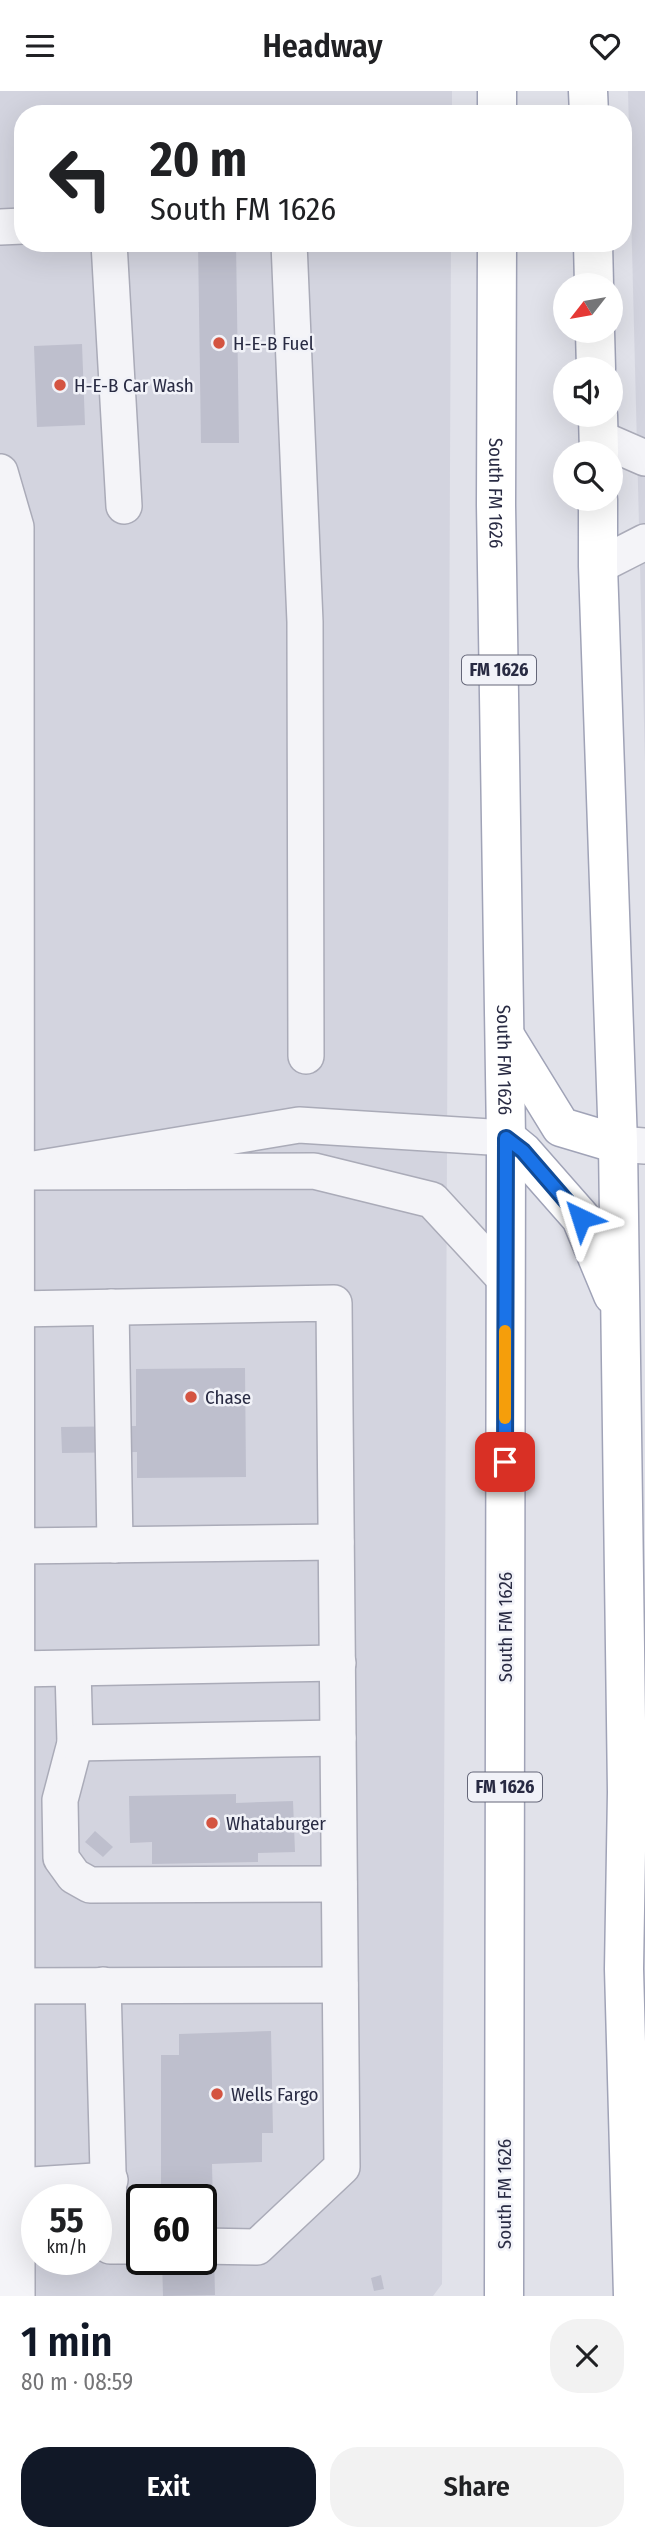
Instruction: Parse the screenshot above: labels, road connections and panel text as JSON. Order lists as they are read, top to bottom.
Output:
{
  "streets": {
    "main road": ["South FM 1626", "FM 1626"]
  },
  "places": [
    "H-E-B Fuel",
    "H-E-B Car Wash",
    "Chase",
    "Whataburger",
    "Wells Fargo"
  ],
  "north": "bottom left",
  "page": {
    "header": "Headway",
    "turn": ["20 m", "South FM 1626"],
    "speed": "55 km/h",
    "limit": "60",
    "heading": ["1 min", "80 m · 08:59"],
    "buttons": ["Exit", "Share"]
  }
}
